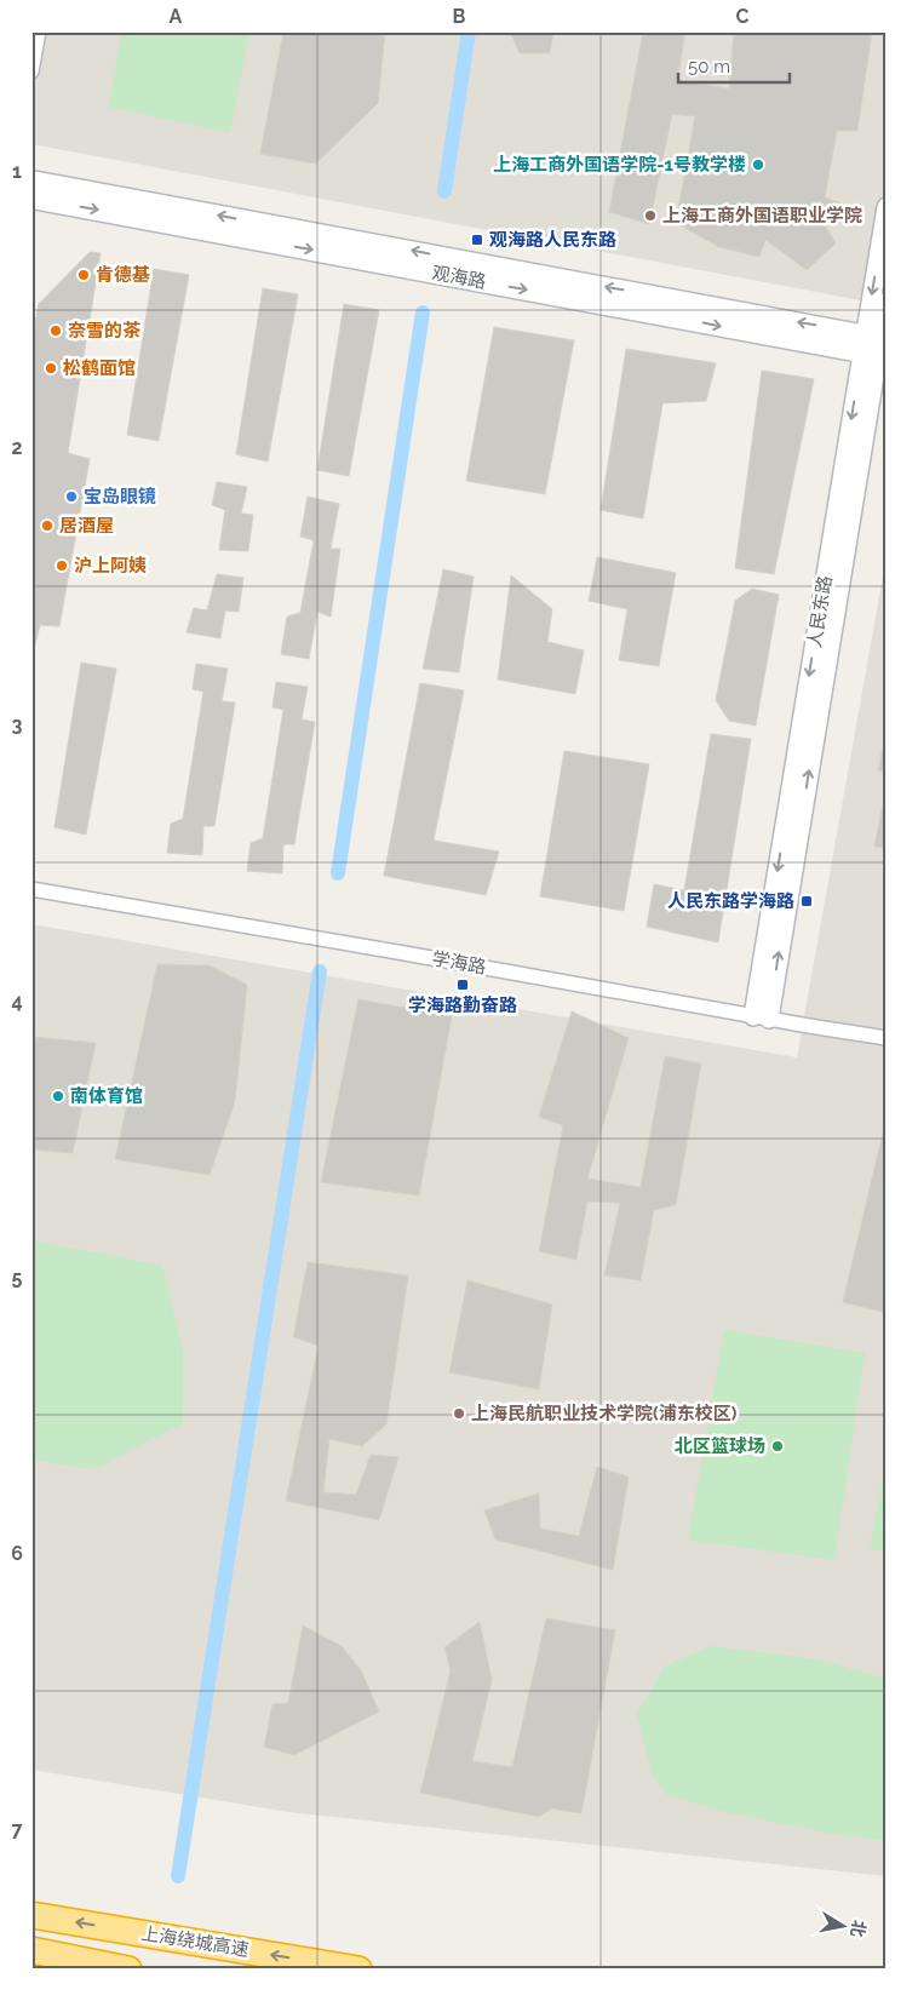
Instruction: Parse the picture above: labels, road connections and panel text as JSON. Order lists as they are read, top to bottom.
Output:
{
  "streets": {
    "highway": ["上海绕城高速"],
    "main road": ["观海路"],
    "street": ["人民东路", "学海路"]
  },
  "crossings": [
    ["观海路", "人民东路"],
    ["人民东路", "学海路"]
  ],
  "one_way": ["上海绕城高速"],
  "places": {
    "other": [
      "上海工商外国语学院-1号教学楼",
      "上海工商外国语职业学院",
      "肯德基",
      "奈雪的茶",
      "松鹤面馆",
      "宝岛眼镜",
      "居酒屋",
      "沪上阿姨",
      "南体育馆",
      "上海民航职业技术学院(浦东校区)",
      "北区篮球场"
    ],
    "transit": ["观海路人民东路", "人民东路学海路", "学海路勤奋路"]
  },
  "scale_bar": "50 m",
  "north": "right",
  "grid": {
    "columns": ["A", "B", "C"],
    "rows": [
      "1",
      "2",
      "3",
      "4",
      "5",
      "6",
      "7"
    ]
  }
}
